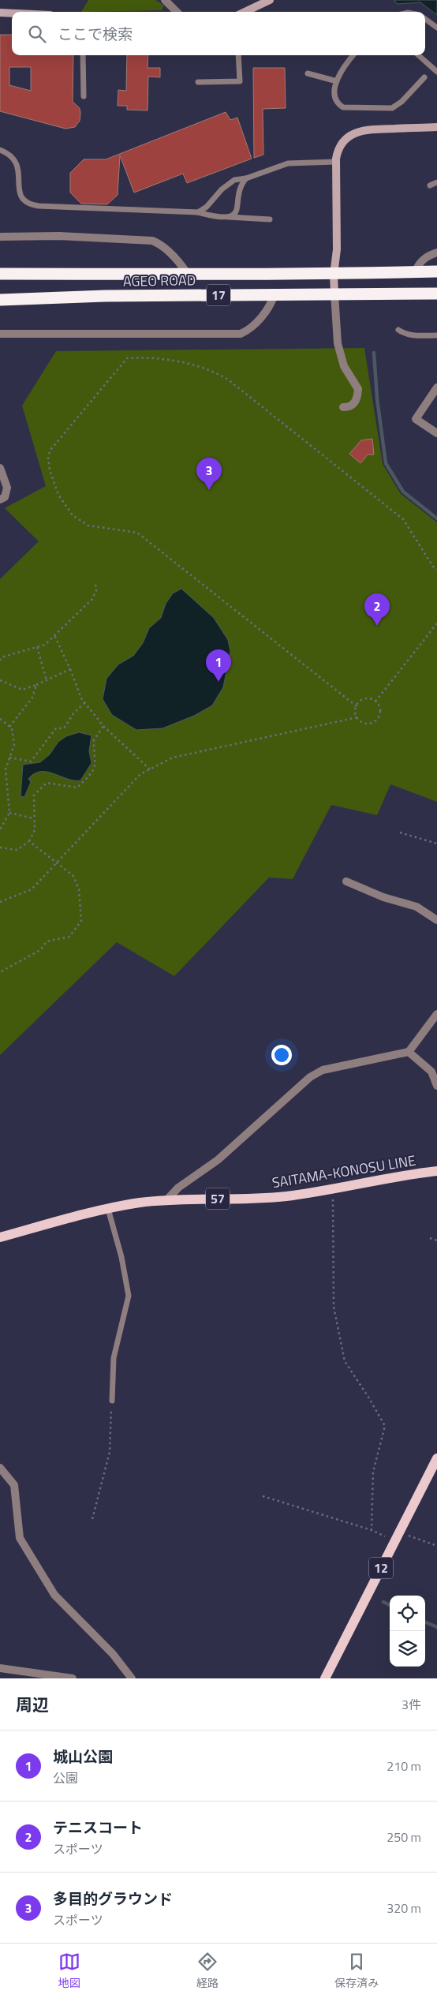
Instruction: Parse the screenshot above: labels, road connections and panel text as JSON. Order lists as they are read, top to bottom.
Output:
{
  "streets": {
    "highway": ["AGEO ROAD", "17"],
    "main road": ["SAITAMA-KONOSU LINE", "57", "12"]
  },
  "page": {
    "search": "ここで検索",
    "pins": ["3", "2", "1"],
    "heading": ["周辺", "3件"],
    "list": [
      {
        "mark": "1",
        "name": "城山公園",
        "note": "公園",
        "value": "210 m"
      },
      {
        "mark": "2",
        "name": "テニスコート",
        "note": "スポーツ",
        "value": "250 m"
      },
      {
        "mark": "3",
        "name": "多目的グラウンド",
        "note": "スポーツ",
        "value": "320 m"
      }
    ],
    "nav": ["地図", "経路", "保存済み"]
  }
}
